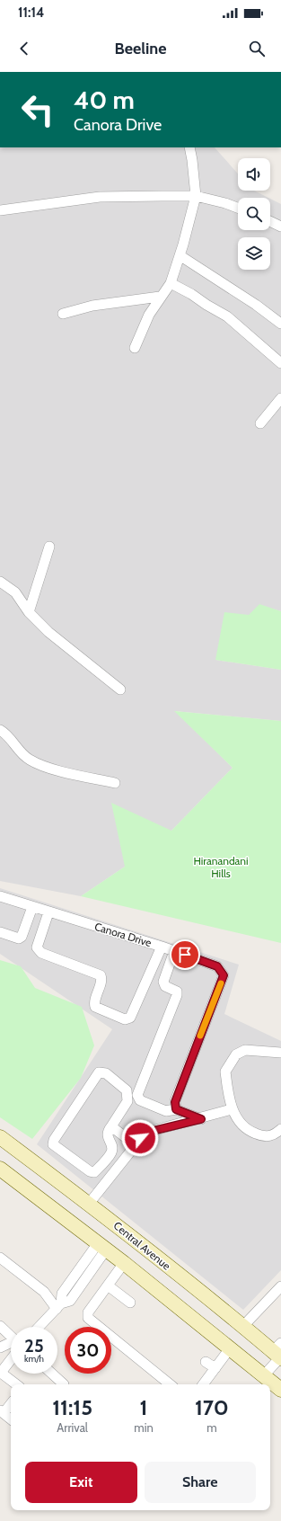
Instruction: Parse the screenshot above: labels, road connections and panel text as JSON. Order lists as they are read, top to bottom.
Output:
{
  "streets": {
    "main road": ["Central Avenue"],
    "street": ["Canora Drive"]
  },
  "parks": ["Hiranandani Hills"],
  "page": {
    "status": "11:14",
    "header": "Beeline",
    "turn": ["40 m", "Canora Drive"],
    "speed": "25 km/h",
    "limit": "30",
    "eta": [
      "11:15",
      "Arrival",
      "1",
      "min",
      "170",
      "m"
    ],
    "buttons": ["Exit", "Share"]
  }
}
